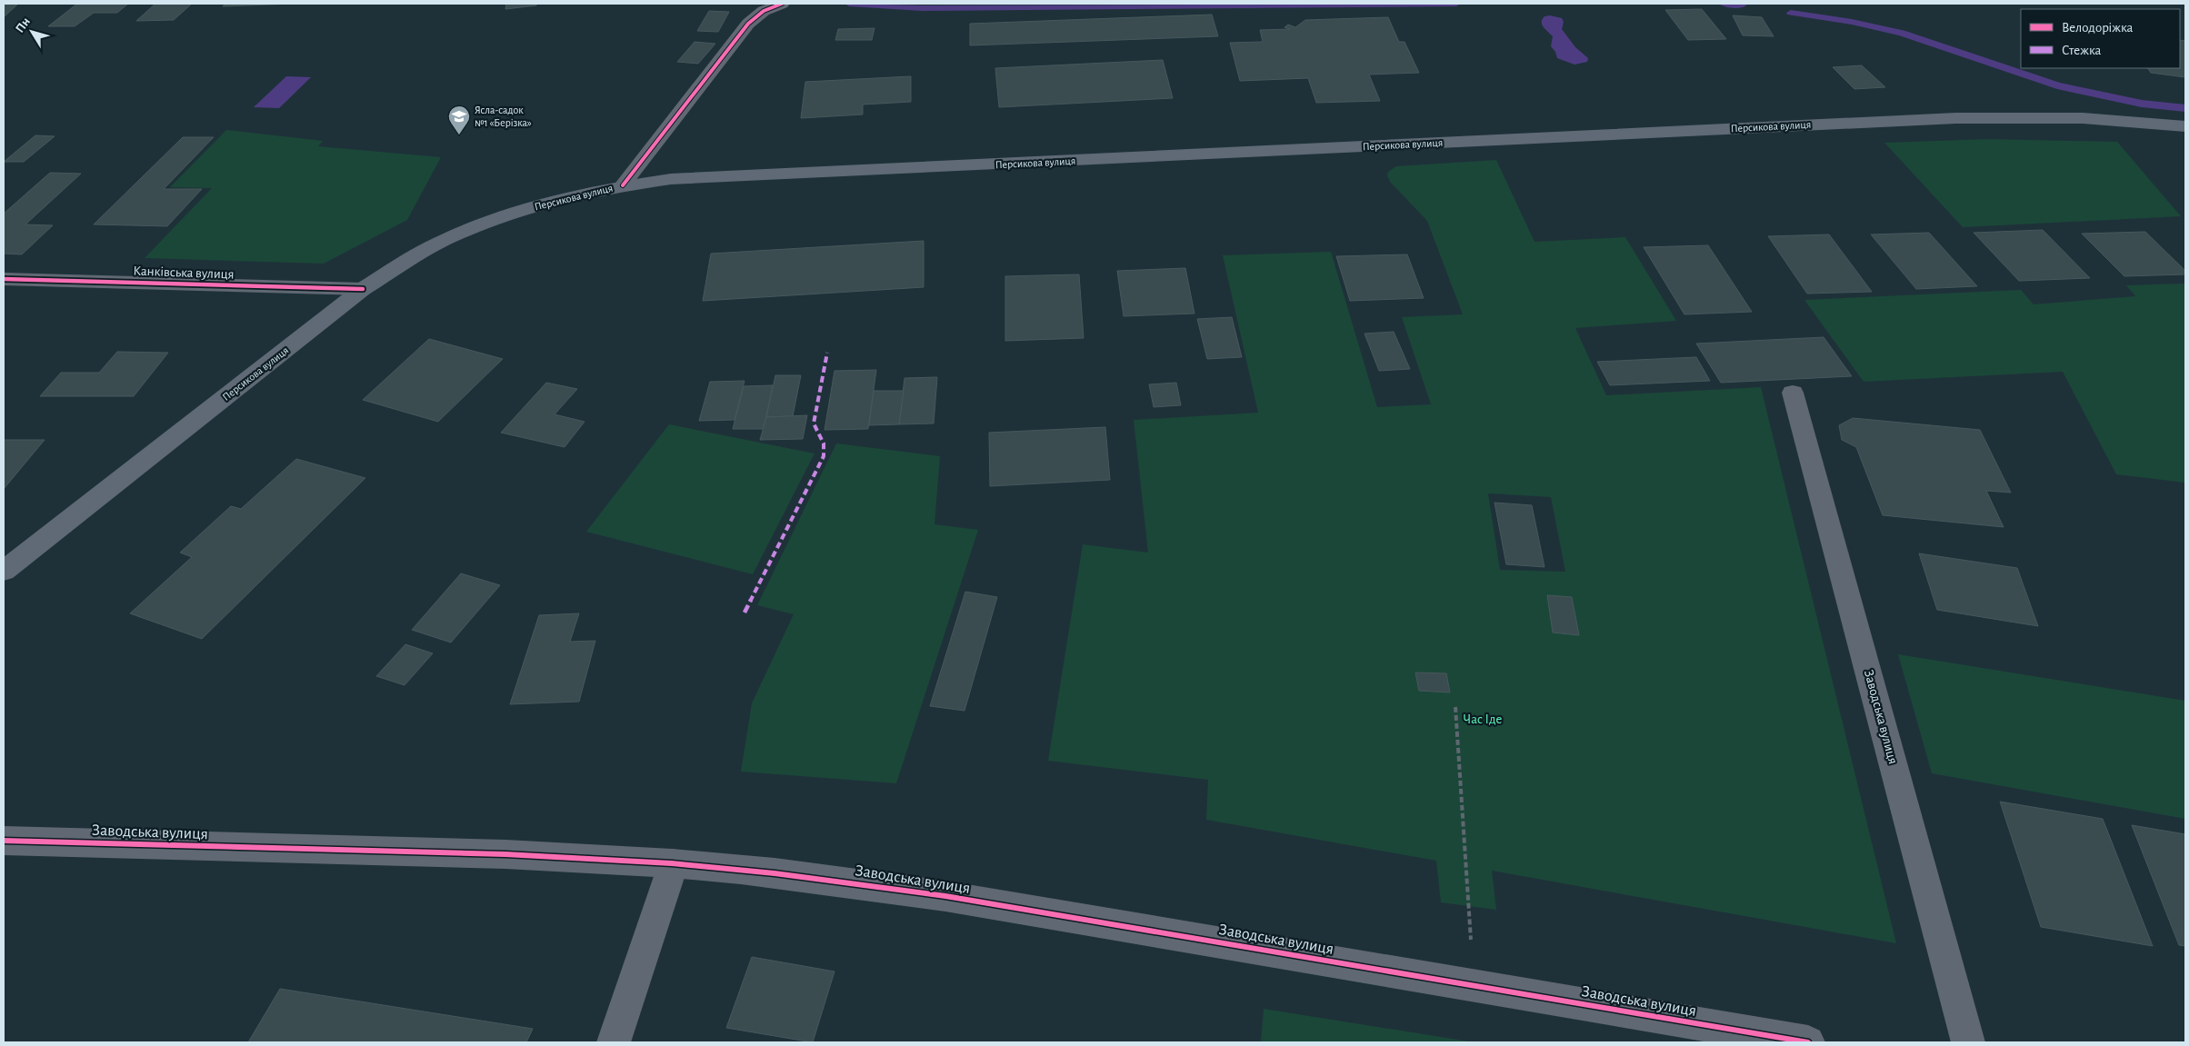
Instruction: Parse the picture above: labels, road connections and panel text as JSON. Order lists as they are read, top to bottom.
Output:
{
  "streets": {
    "main road": ["Персикова вулиця"],
    "street": ["Канківська вулиця", "Заводська вулиця"]
  },
  "crossings": [
    ["Персикова вулиця", "Канківська вулиця"]
  ],
  "parks": ["Час Іде"],
  "places": {
    "school or university": ["Ясла-садок №1 «Берізка»"]
  },
  "legend": ["Велодоріжка", "Стежка"],
  "north": "top left"
}
